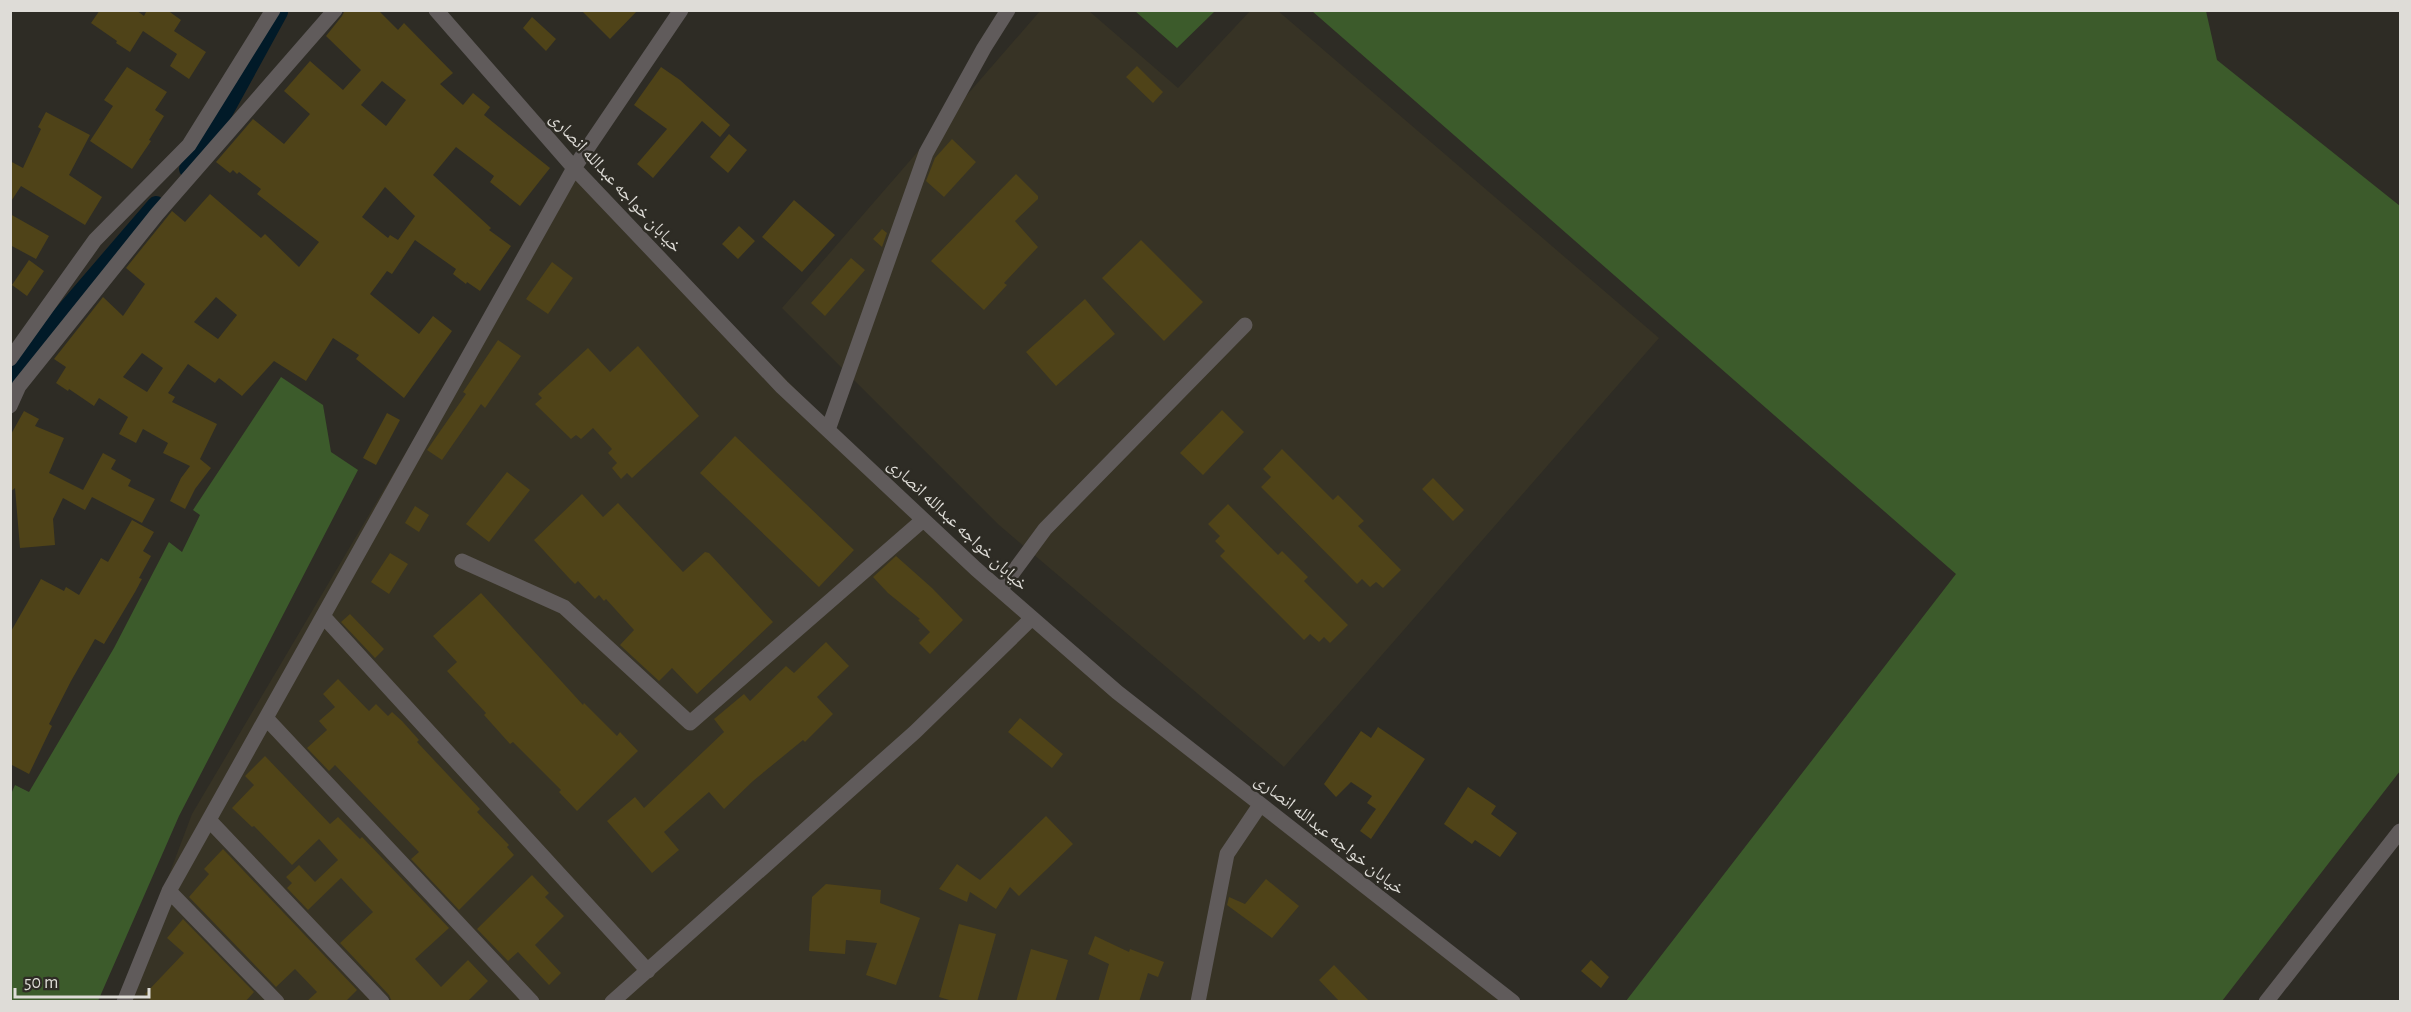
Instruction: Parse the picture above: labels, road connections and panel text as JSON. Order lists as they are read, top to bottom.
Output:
{
  "streets": {
    "street": ["خیابان خواجه عبدالله انصاری"]
  },
  "scale_bar": "50 m"
}
